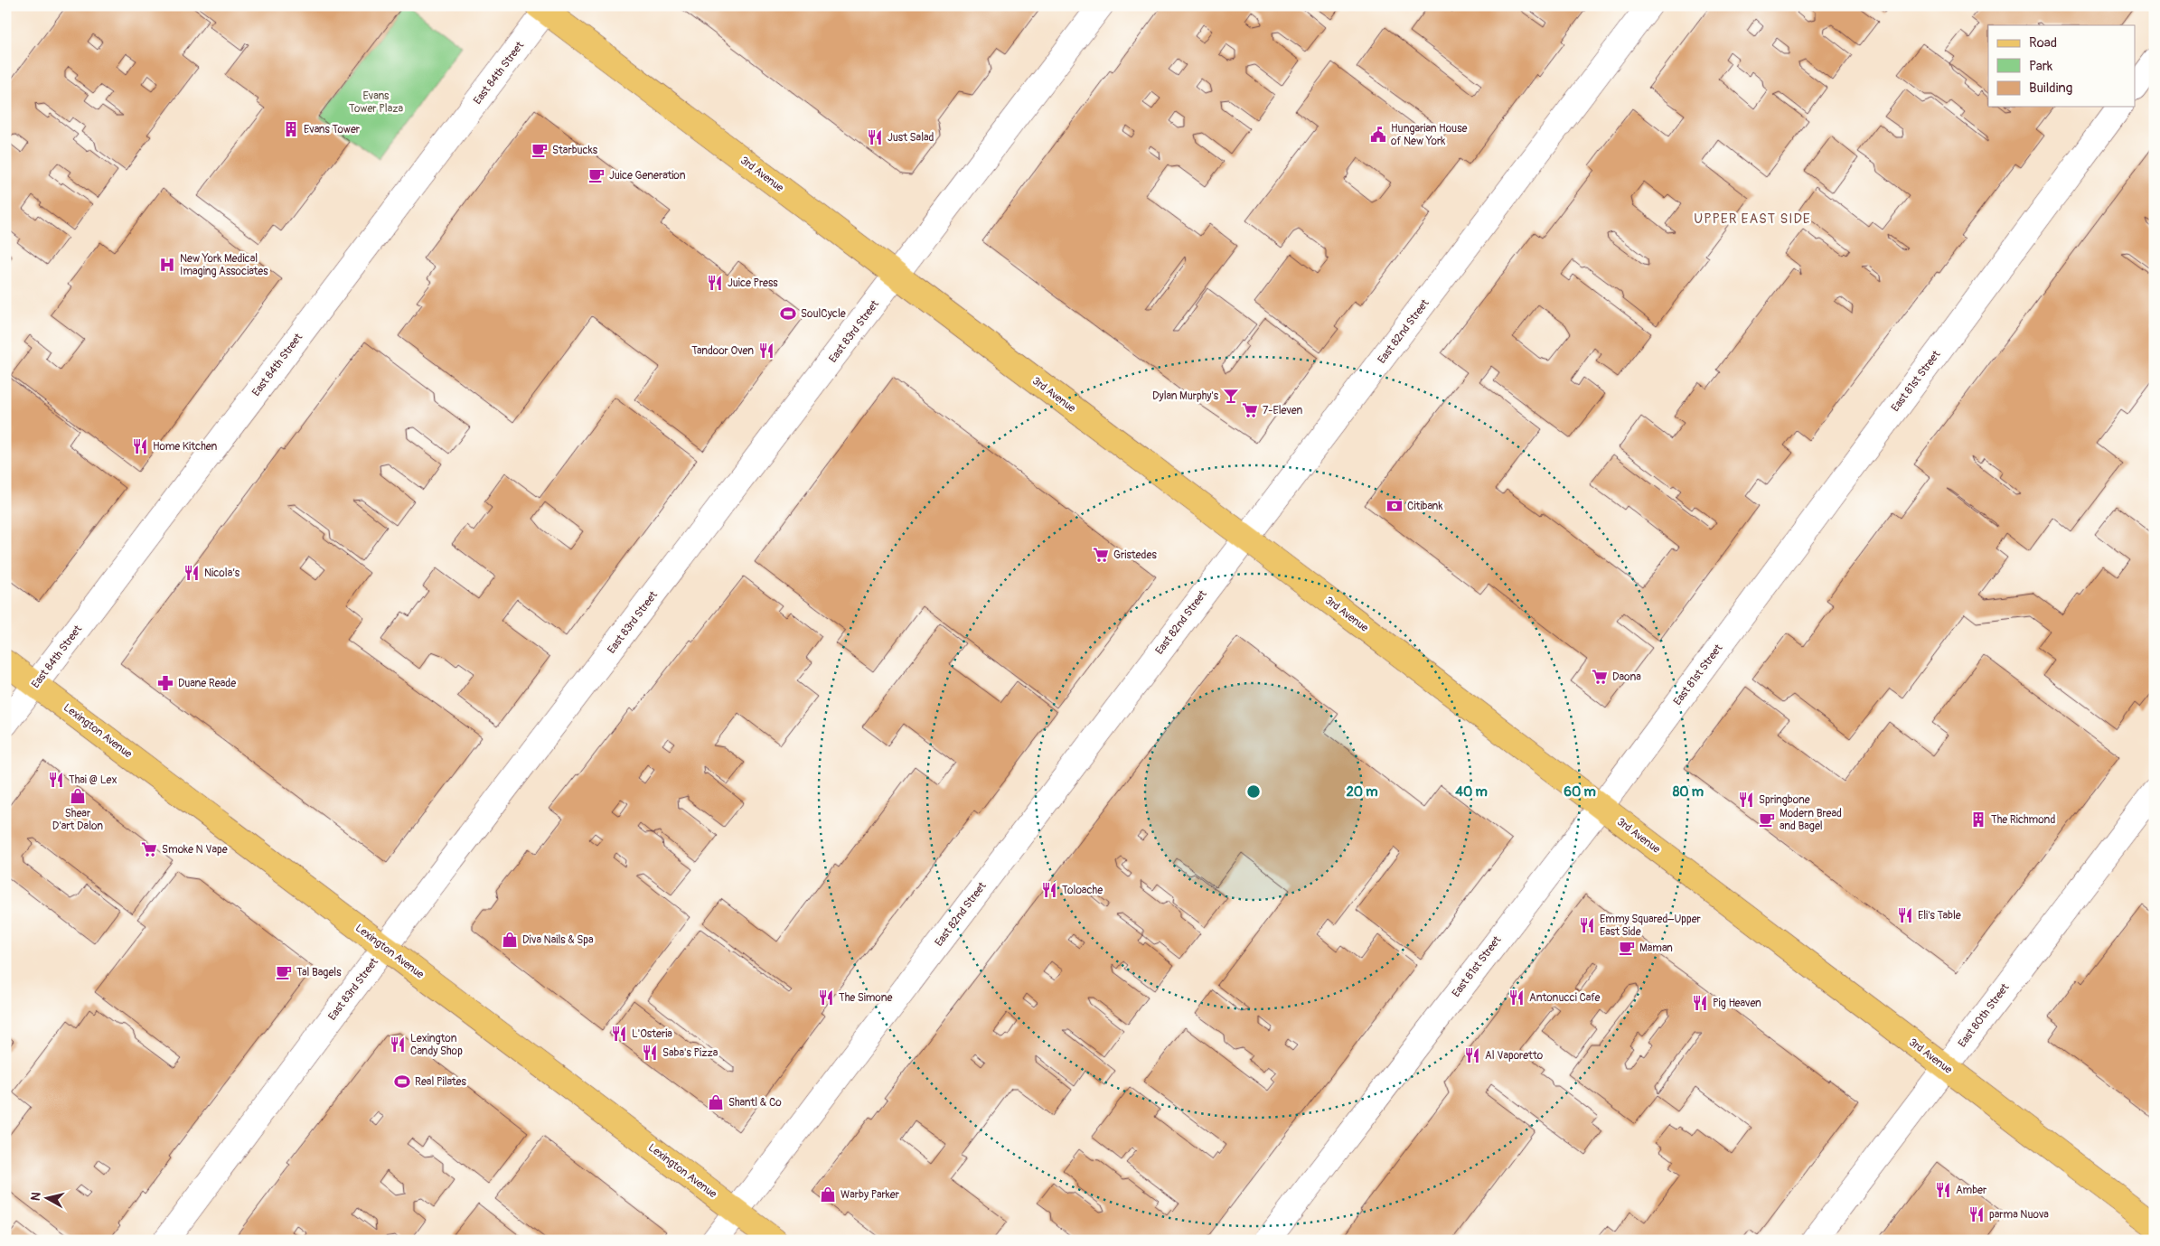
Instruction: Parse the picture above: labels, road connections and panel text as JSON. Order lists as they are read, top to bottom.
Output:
{
  "streets": {
    "main road": ["3rd Avenue", "Lexington Avenue"],
    "street": [
      "East 84th Street",
      "East 83rd Street",
      "East 82nd Street",
      "East 81st Street",
      "East 80th Street"
    ]
  },
  "crossings": [
    ["East 84th Street", "3rd Avenue"],
    ["East 84th Street", "Lexington Avenue"],
    ["3rd Avenue", "East 83rd Street"],
    ["3rd Avenue", "East 82nd Street"],
    ["3rd Avenue", "East 81st Street"],
    ["3rd Avenue", "East 80th Street"],
    ["East 83rd Street", "Lexington Avenue"],
    ["East 82nd Street", "Lexington Avenue"]
  ],
  "districts": ["UPPER EAST SIDE"],
  "parks": ["Evans Tower Plaza"],
  "places": {
    "building": ["Evans Tower", "The Richmond"],
    "public building": ["Hungarian House of New York"],
    "restaurant": [
      "Just Salad",
      "Juice Press",
      "Tandoor Oven",
      "Home Kitchen",
      "Nicola’s",
      "Thai @ Lex",
      "Springbone",
      "Toloache",
      "Eli's Table",
      "Emmy Squared–Upper East Side",
      "The Simone",
      "Antonucci Cafe",
      "Pig Heaven",
      "L'Osteria",
      "Lexington Candy Shop",
      "Saba's Pizza",
      "Al Vaporetto",
      "Amber",
      "parma Nuova"
    ],
    "cafe": [
      "Starbucks",
      "Juice Generation",
      "Modern Bread and Bagel",
      "Maman",
      "Tal Bagels"
    ],
    "hospital": ["New York Medical Imaging Associates"],
    "sports": ["SoulCycle", "Real Pilates"],
    "bar": ["Dylan Murphy's"],
    "supermarket": [
      "7-Eleven",
      "Gristedes",
      "Daona",
      "Smoke N Vape"
    ],
    "bank": ["Citibank"],
    "pharmacy": ["Duane Reade"],
    "shop": [
      "Shear D'art Dalon",
      "Diva Nails & Spa",
      "Shantl & Co",
      "Warby Parker"
    ]
  },
  "legend": ["Road", "Park", "Building"],
  "north": "left",
  "rings": [
    "20 m",
    "40 m",
    "60 m",
    "80 m"
  ]
}
